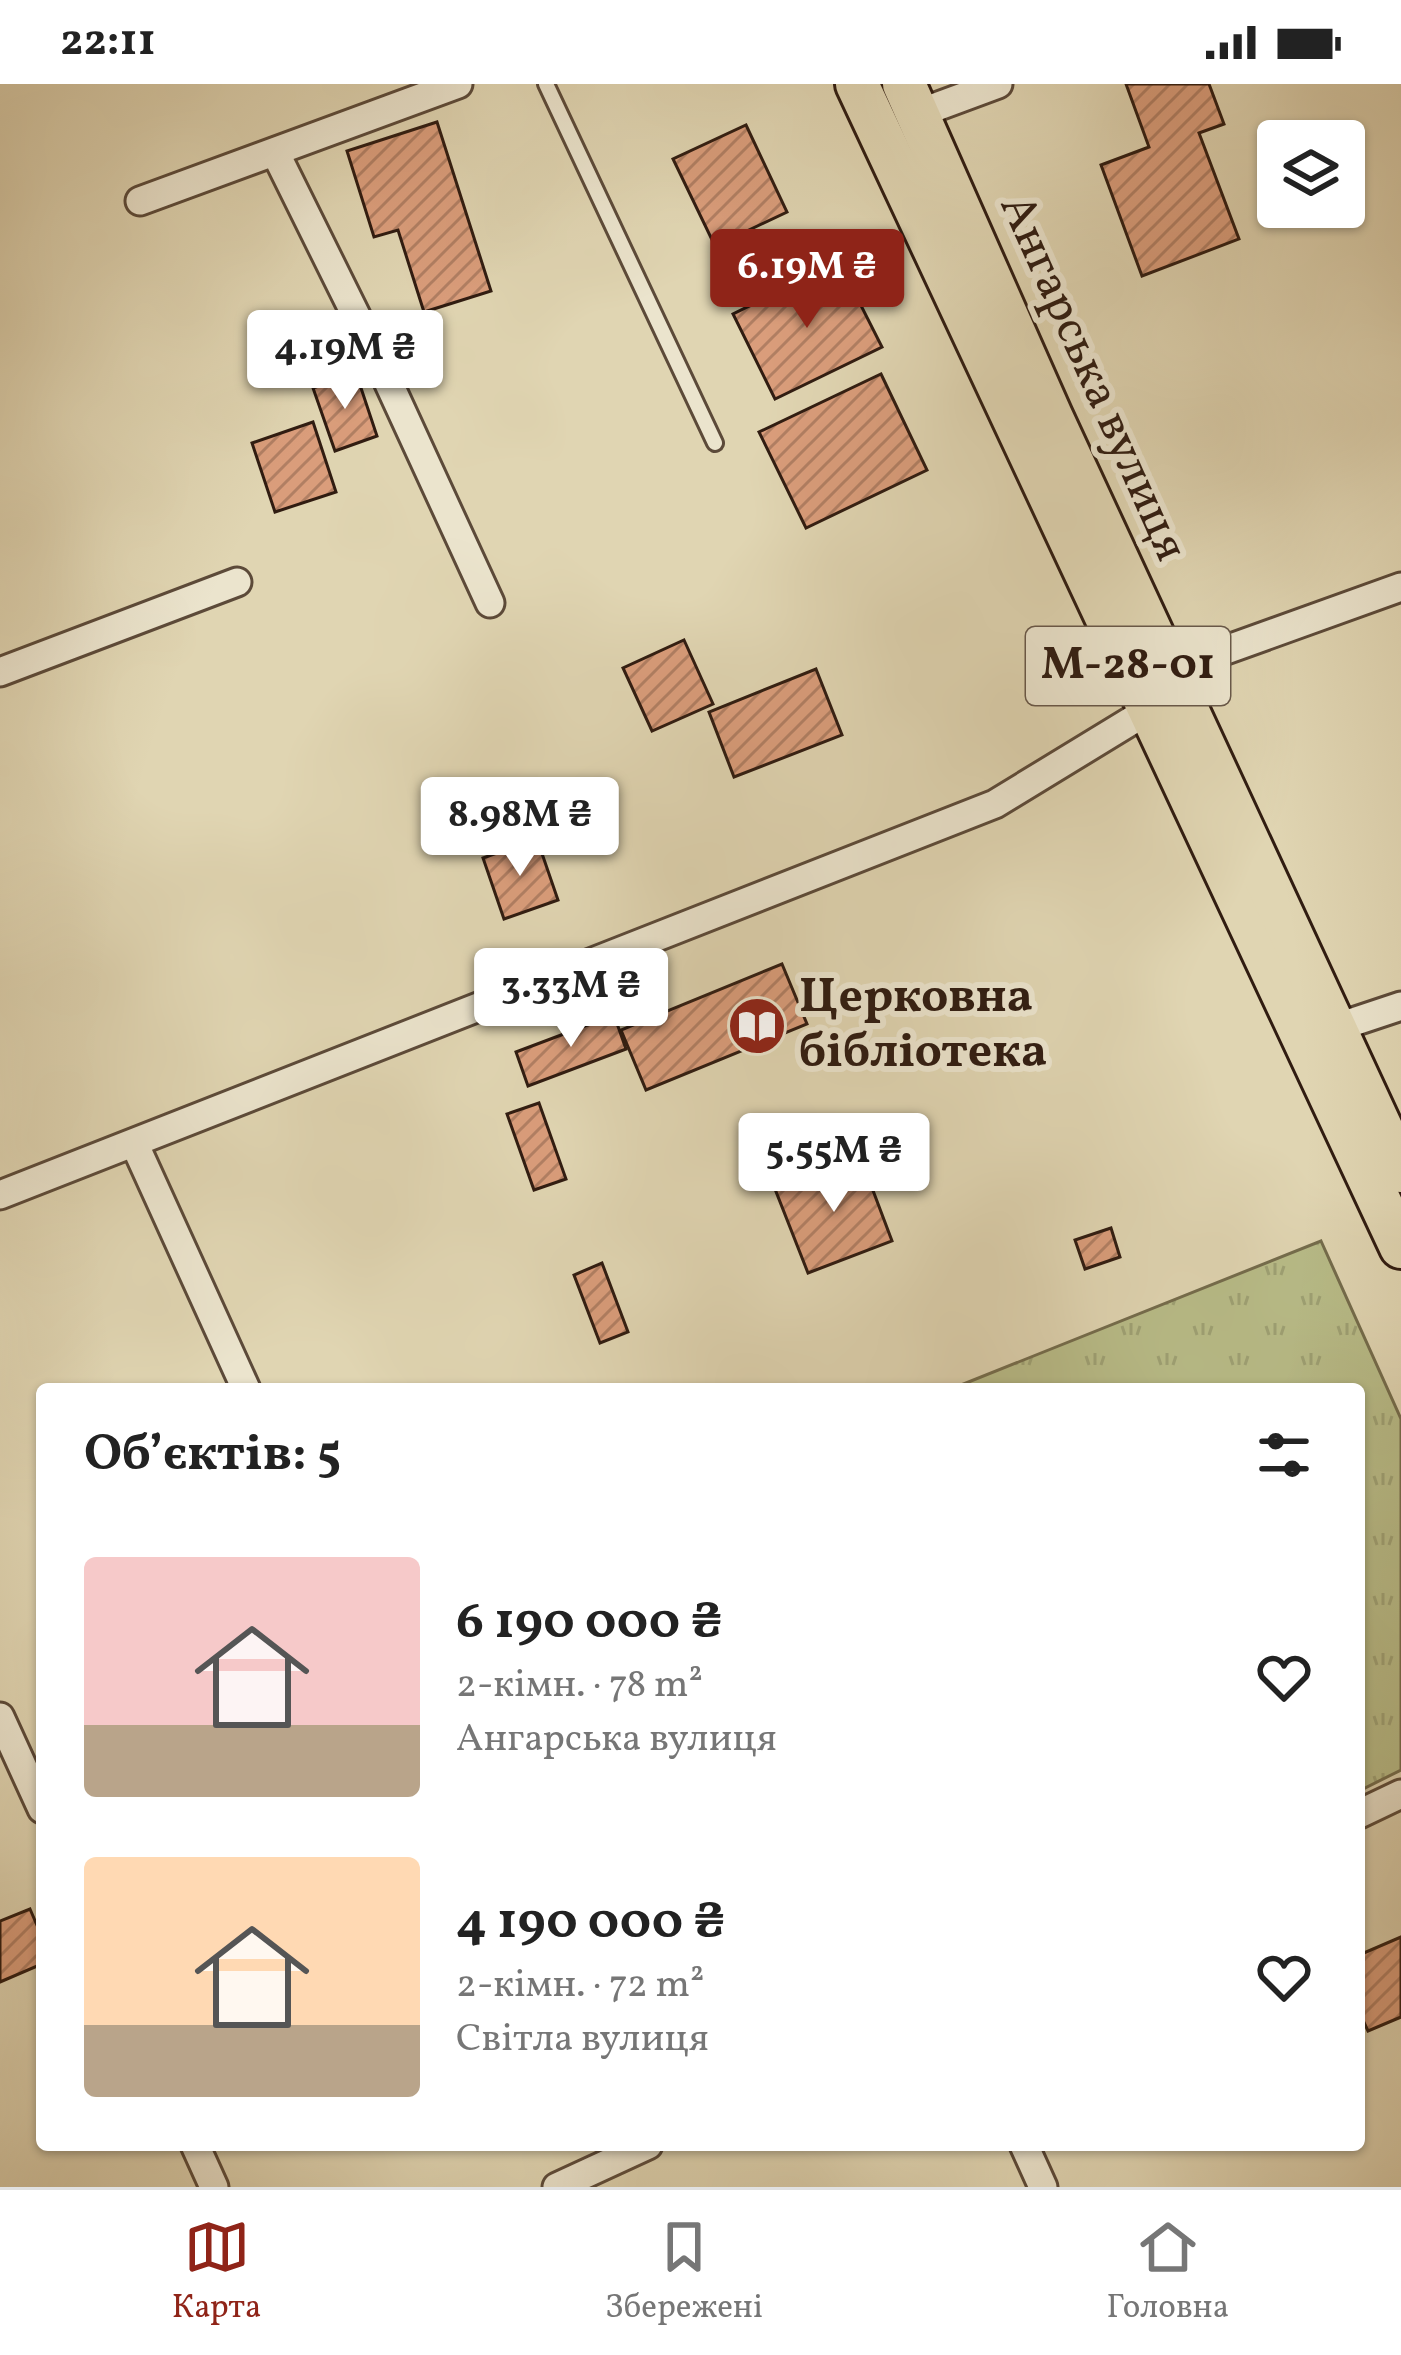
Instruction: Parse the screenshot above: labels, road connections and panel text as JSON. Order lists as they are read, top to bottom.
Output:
{
  "streets": {
    "main road": ["Ангарська вулиця", "М-28-01"]
  },
  "places": {
    "library": ["Церковна бібліотека"]
  },
  "page": {
    "status": "22:11",
    "price": [
      "6.19M ₴",
      "4.19M ₴",
      "8.98M ₴",
      "3.33M ₴",
      "5.55M ₴"
    ],
    "heading": "Об’єктів: 5",
    "list": [
      {
        "name": "6 190 000 ₴",
        "note": "2-кімн. · 78 m² · Ангарська вулиця"
      },
      {
        "name": "4 190 000 ₴",
        "note": "2-кімн. · 72 m² · Світла вулиця"
      }
    ],
    "tabs": ["Карта", "Збережені", "Головна"]
  }
}
